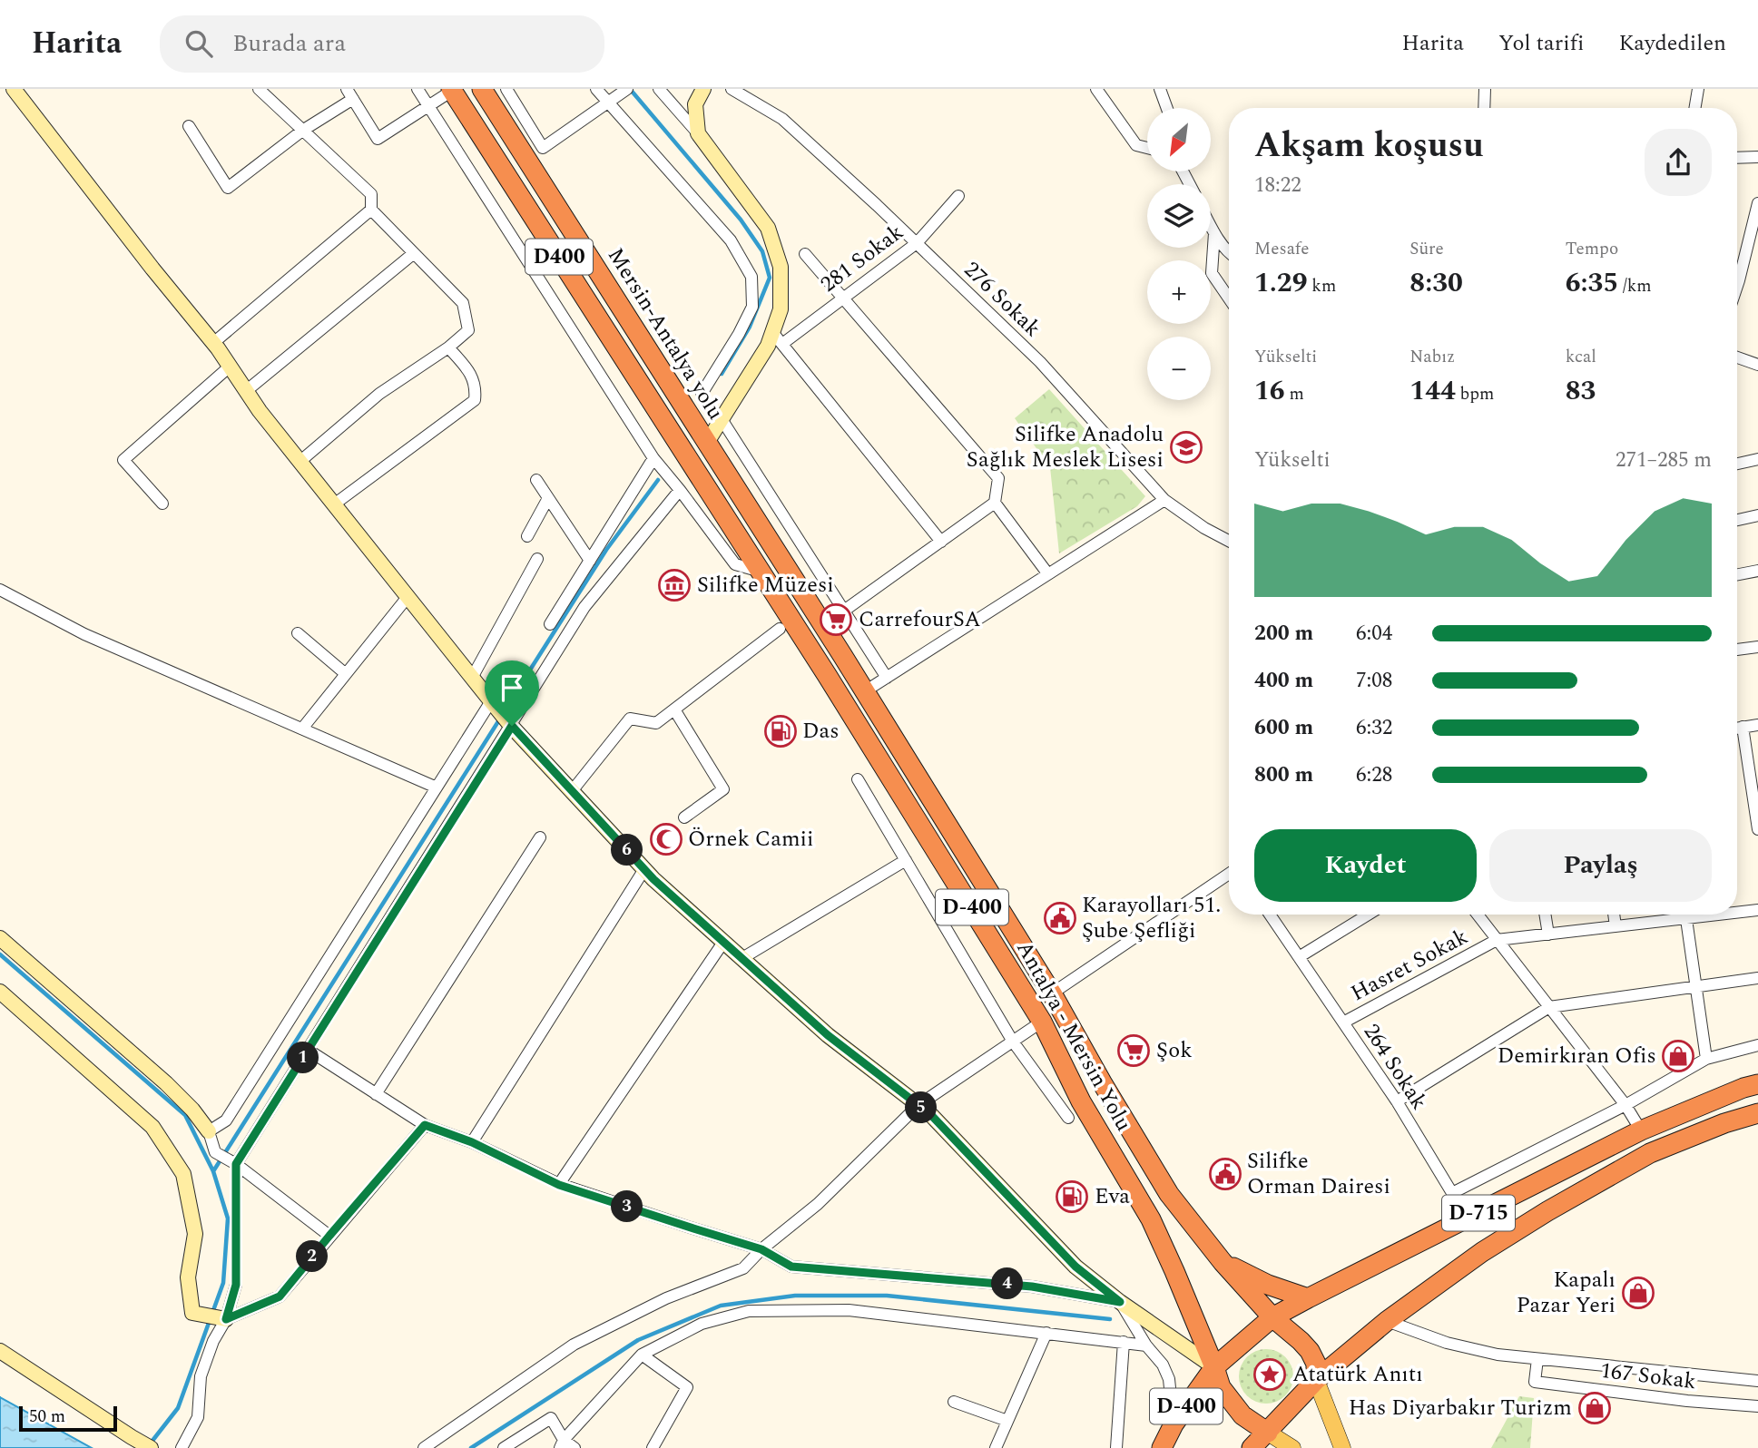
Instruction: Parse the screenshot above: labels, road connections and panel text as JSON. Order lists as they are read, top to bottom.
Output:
{
  "streets": {
    "highway": [
      "D400",
      "Mersin-Antalya yolu",
      "D-400",
      "Antalya - Mersin Yolu",
      "D-715"
    ],
    "street": [
      "281 Sokak",
      "276 Sokak",
      "Hasret Sokak",
      "264 Sokak",
      "167 Sokak"
    ]
  },
  "crossings": [
    ["281 Sokak", "276 Sokak"],
    ["Mersin-Antalya yolu", "Antalya - Mersin Yolu"],
    ["D-400", "Antalya - Mersin Yolu"],
    ["D-400", "D-715"],
    ["Hasret Sokak", "264 Sokak"],
    ["Antalya - Mersin Yolu", "D-715"],
    ["264 Sokak", "D-715"]
  ],
  "places": {
    "school or university": ["Silifke Anadolu Sağlık Meslek Lisesi"],
    "museum": ["Silifke Müzesi"],
    "supermarket": ["CarrefourSA", "Şok"],
    "fuel station": ["Das", "Eva"],
    "mosque": ["Örnek Camii"],
    "public building": ["Karayolları 51. Şube Şefliği", "Silifke Orman Dairesi"],
    "shop": ["Demirkıran Ofis", "Kapalı Pazar Yeri", "Has Diyarbakır Turizm"],
    "place": ["Atatürk Anıtı"]
  },
  "scale_bar": "50 m",
  "north": "bottom left",
  "page": {
    "header": "Harita",
    "search": "Burada ara",
    "nav": ["Harita", "Yol tarifi", "Kaydedilen"],
    "map_buttons": ["+", "−"],
    "heading": ["Akşam koşusu", "18:22"],
    "stats": [
      ["Mesafe", "1.29 km"],
      ["Süre", "8:30"],
      ["Tempo", "6:35 /km"],
      ["Yükselti", "16 m"],
      ["Nabız", "144 bpm"],
      ["kcal", "83"]
    ],
    "chart": ["Yükselti", "271–285 m"],
    "list": [
      {
        "name": "200 m",
        "note": "6:04"
      },
      {
        "name": "400 m",
        "note": "7:08"
      },
      {
        "name": "600 m",
        "note": "6:32"
      },
      {
        "name": "800 m",
        "note": "6:28"
      }
    ],
    "buttons": ["Kaydet", "Paylaş"],
    "pins": [
      "6",
      "1",
      "5",
      "3",
      "2",
      "4"
    ],
    "scale": "50 m"
  }
}
